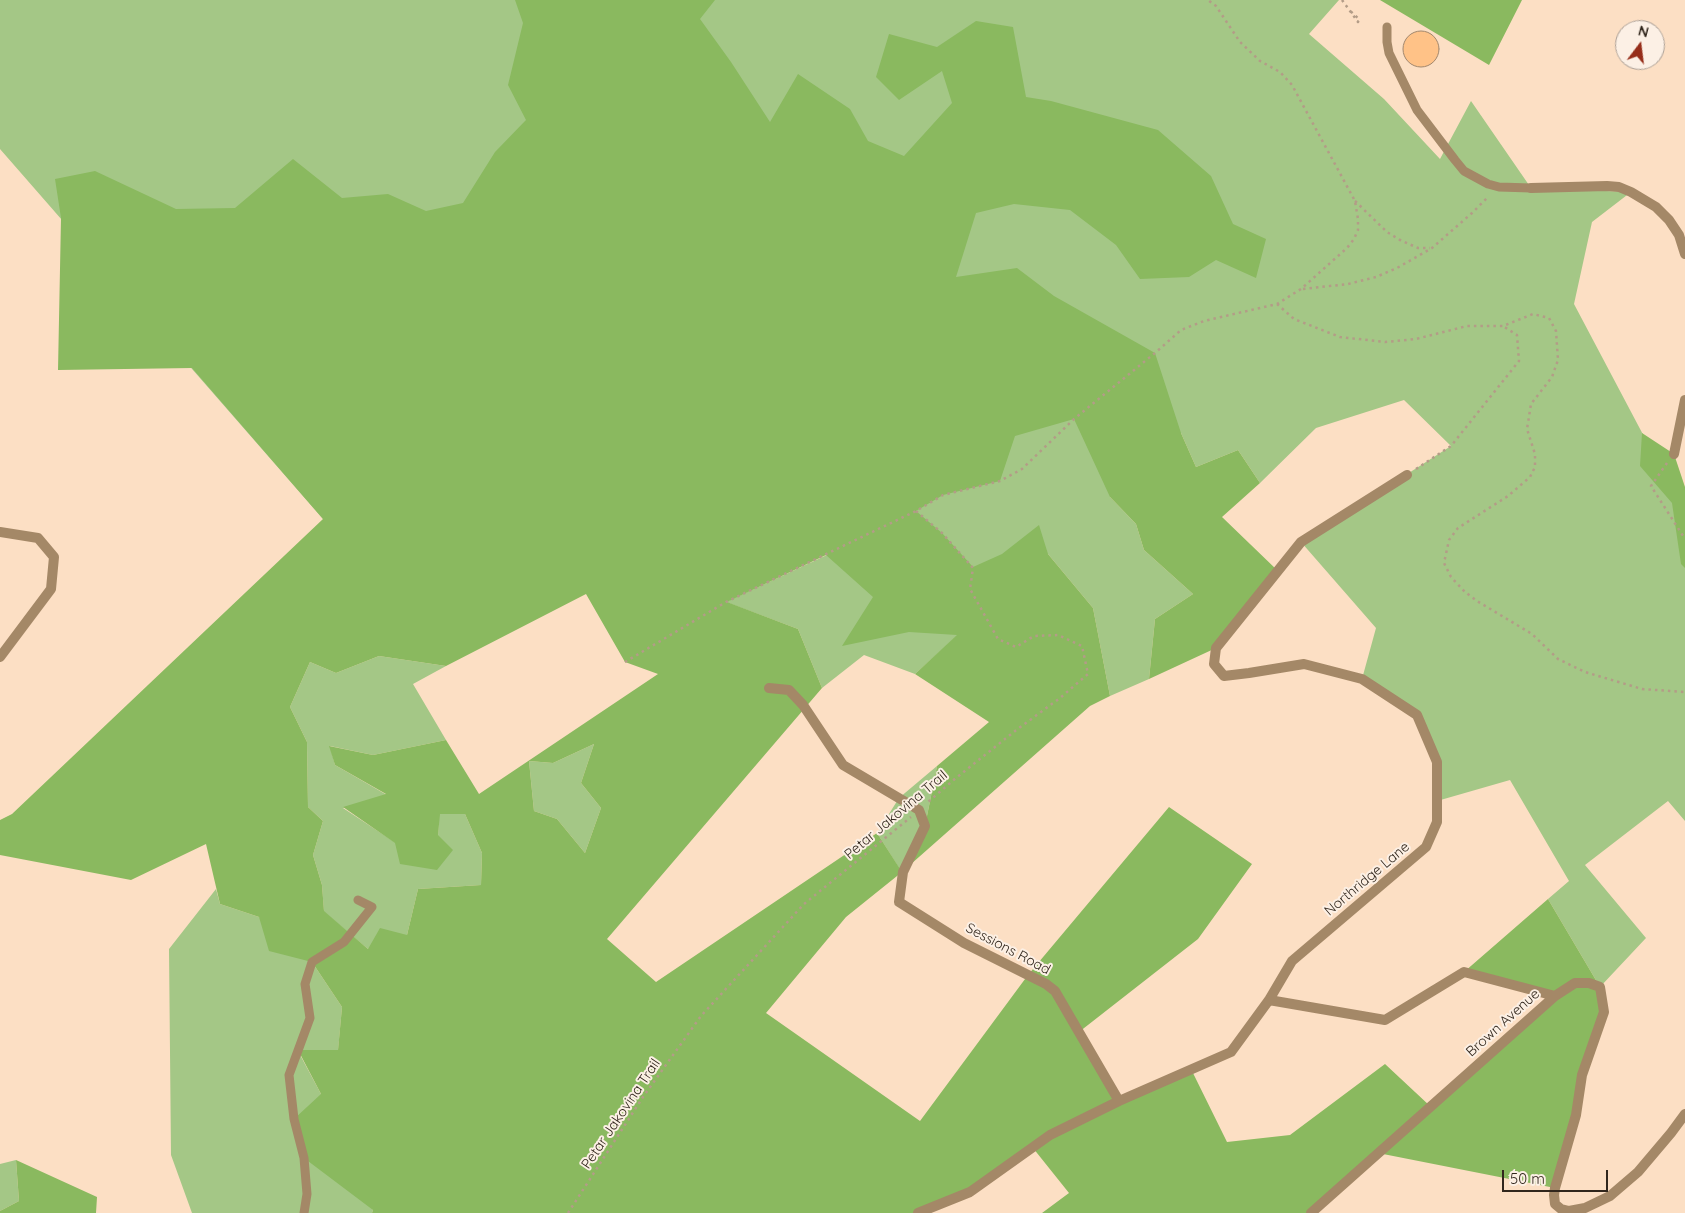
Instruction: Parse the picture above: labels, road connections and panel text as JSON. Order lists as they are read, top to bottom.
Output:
{
  "streets": {
    "street": ["Northridge Lane", "Sessions Road", "Brown Avenue"],
    "path": ["Petar Jakovina Trail"]
  },
  "crossings": [
    ["Petar Jakovina Trail", "Sessions Road"],
    ["Northridge Lane", "Sessions Road"],
    ["Northridge Lane", "Brown Avenue"]
  ],
  "scale_bar": "50 m",
  "north": "top"
}
